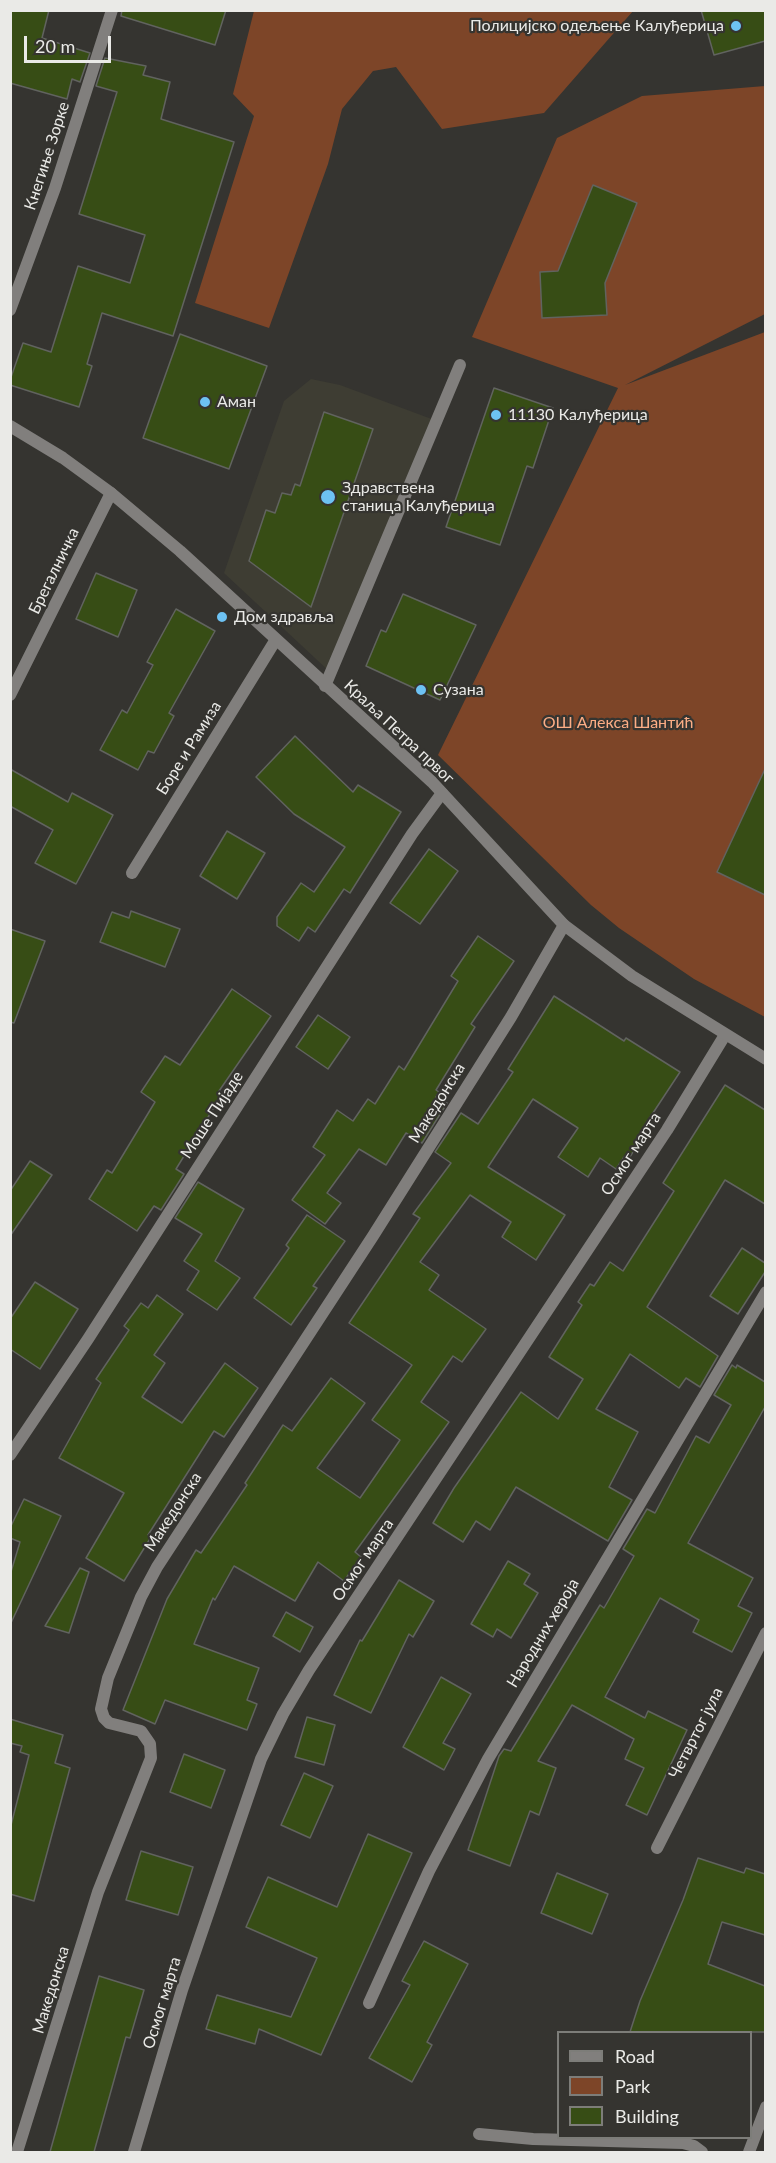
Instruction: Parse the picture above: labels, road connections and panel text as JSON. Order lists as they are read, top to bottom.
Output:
{
  "streets": {
    "street": [
      "Кнегиње Зорке",
      "Брегалничка",
      "Краља Петра првог",
      "Боре и Рамиза",
      "Македонска",
      "Моше Пијаде",
      "Осмог марта",
      "Народних хероја",
      "Четвртог јула"
    ]
  },
  "crossings": [
    ["Брегалничка", "Краља Петра првог"],
    ["Краља Петра првог", "Боре и Рамиза"],
    ["Краља Петра првог", "Македонска"],
    ["Краља Петра првог", "Моше Пијаде"],
    ["Краља Петра првог", "Осмог марта"]
  ],
  "parks": ["ОШ Алекса Шантић"],
  "places": [
    "Полицијско одељење Калуђерица",
    "Аман",
    "11130 Калуђерица",
    "Здравствена станица Калуђерица",
    "Дом здравља",
    "Сузана"
  ],
  "legend": ["Road", "Park", "Building"],
  "scale_bar": "20 m"
}
